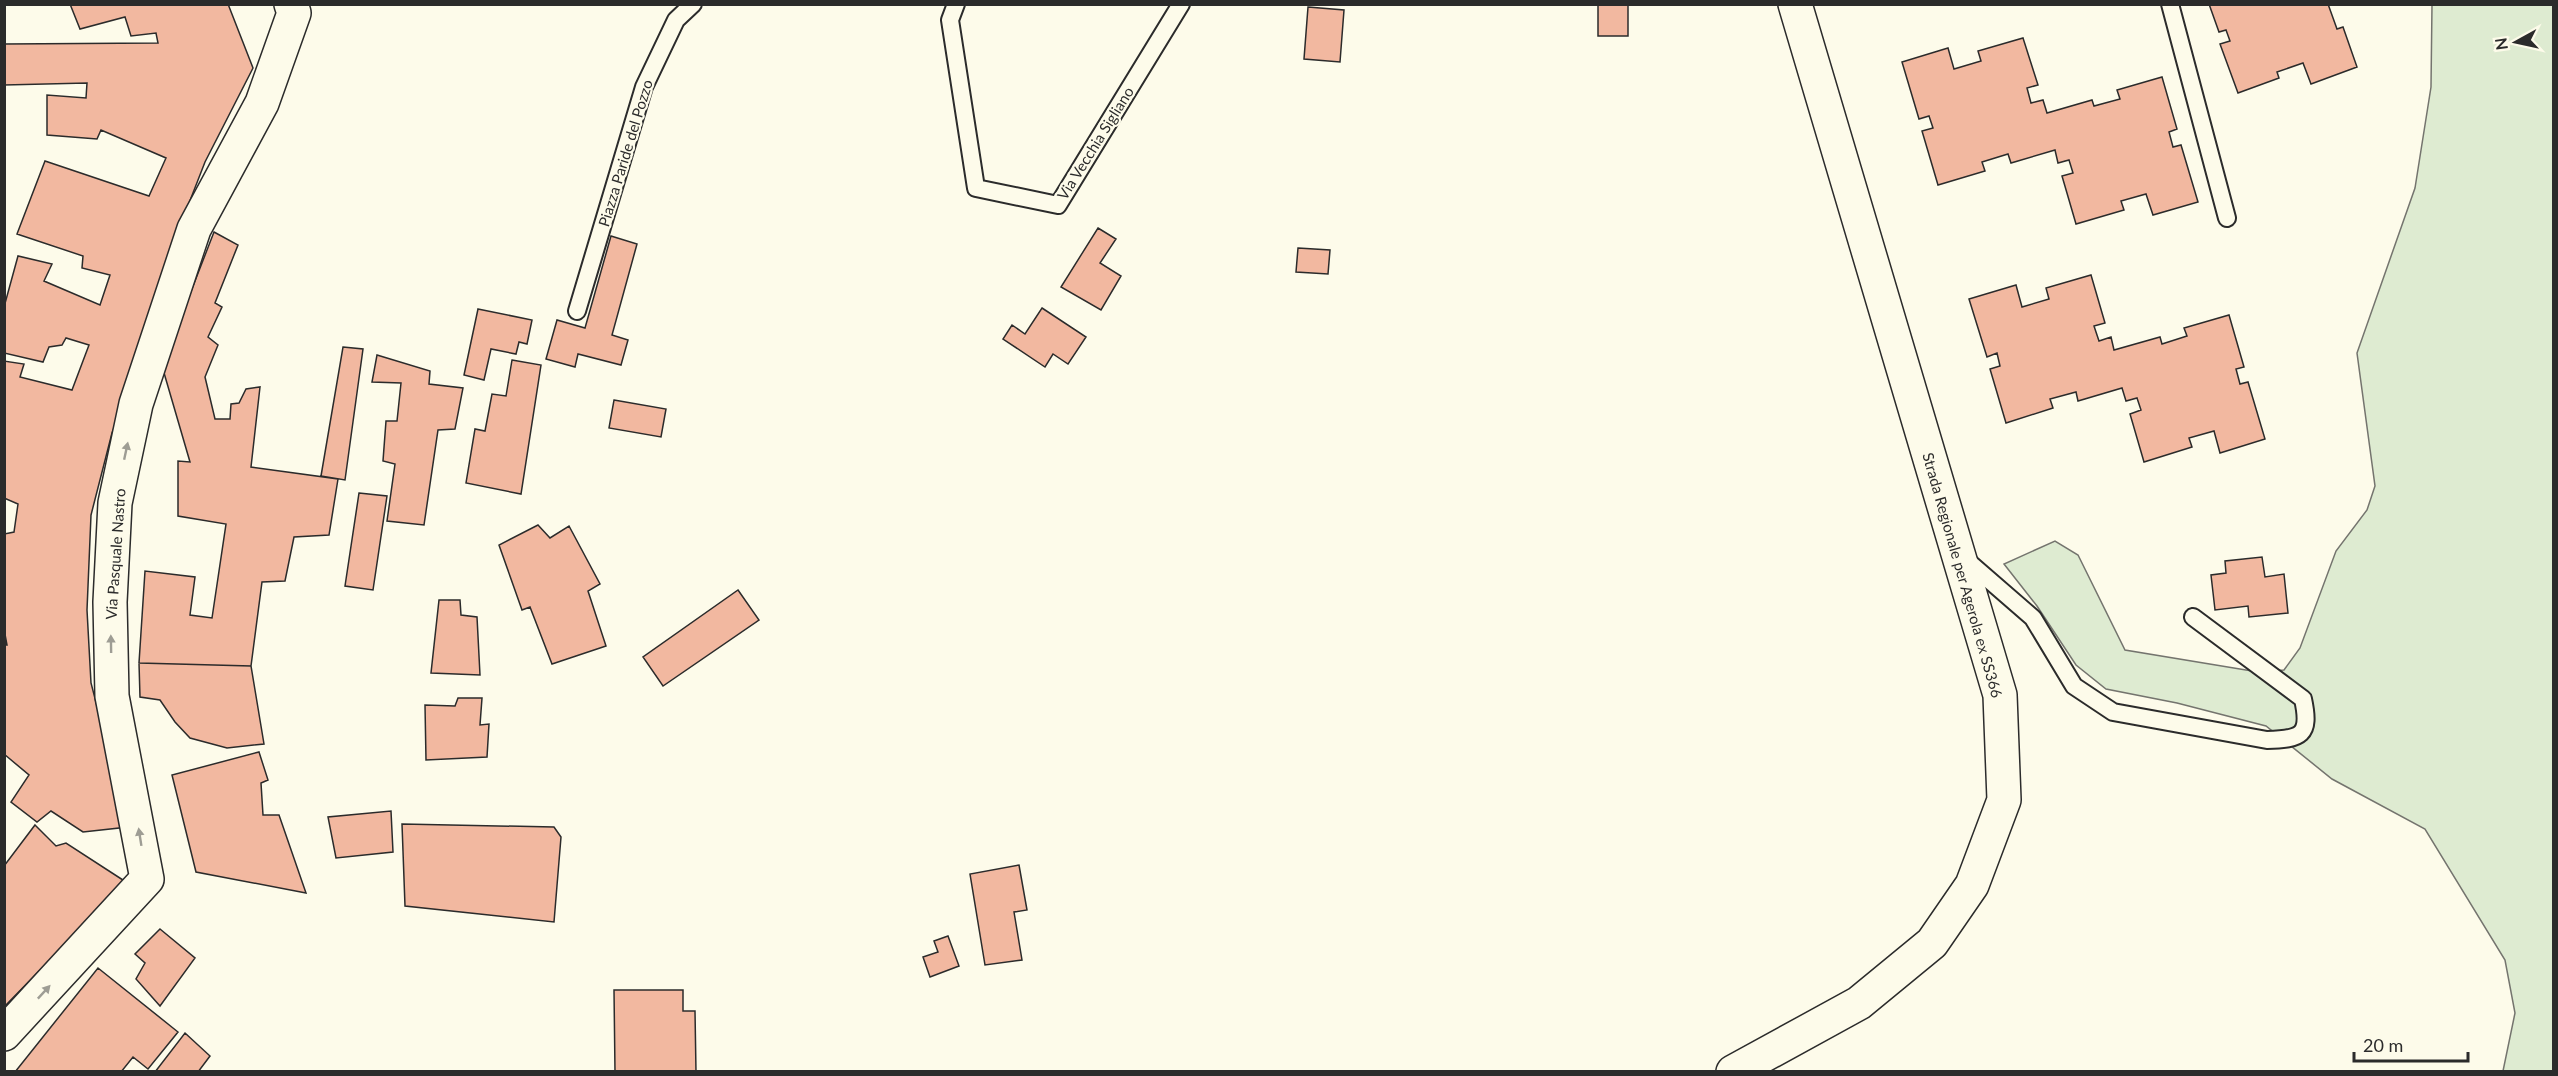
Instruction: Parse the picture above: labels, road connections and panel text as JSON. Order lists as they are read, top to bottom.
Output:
{
  "streets": {
    "main road": ["Via Pasquale Nastro", "Strada Regionale per Agerola ex SS366"],
    "lane": ["Via Vecchia Sigliano", "Piazza Paride del Pozzo"]
  },
  "one_way": ["Via Pasquale Nastro"],
  "scale_bar": "20 m",
  "north": "left"
}
